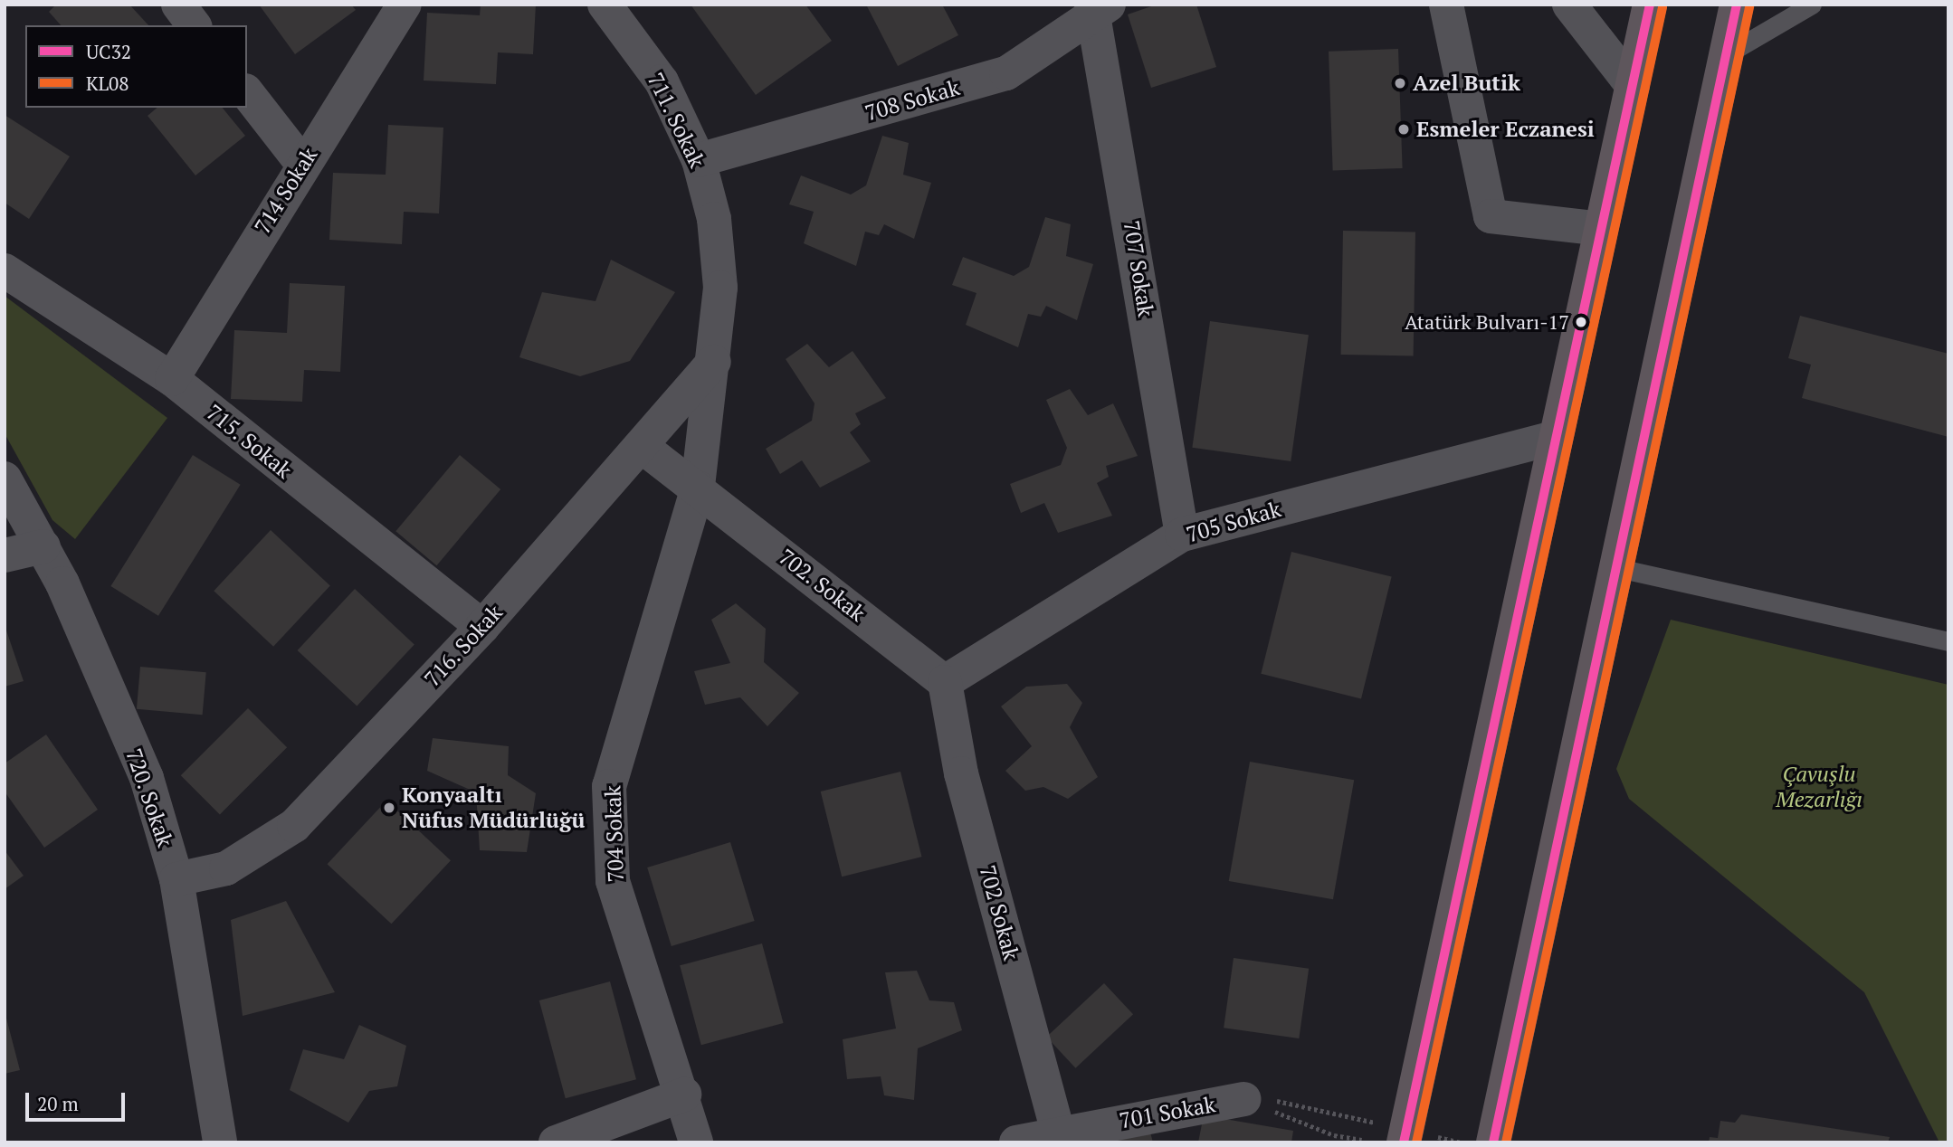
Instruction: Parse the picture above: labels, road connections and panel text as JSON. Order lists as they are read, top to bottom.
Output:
{
  "streets": {
    "street": [
      "708 Sokak",
      "711. Sokak",
      "714 Sokak",
      "707 Sokak",
      "715. Sokak",
      "705 Sokak",
      "702. Sokak",
      "716. Sokak",
      "720. Sokak",
      "704 Sokak",
      "702 Sokak",
      "701 Sokak"
    ]
  },
  "crossings": [
    ["708 Sokak", "711. Sokak"],
    ["708 Sokak", "707 Sokak"],
    ["711. Sokak", "702. Sokak"],
    ["711. Sokak", "716. Sokak"],
    ["711. Sokak", "704 Sokak"],
    ["714 Sokak", "715. Sokak"],
    ["707 Sokak", "705 Sokak"],
    ["715. Sokak", "716. Sokak"],
    ["705 Sokak", "702. Sokak"],
    ["705 Sokak", "702 Sokak"],
    ["702. Sokak", "716. Sokak"],
    ["702. Sokak", "704 Sokak"],
    ["702. Sokak", "702 Sokak"],
    ["716. Sokak", "720. Sokak"],
    ["702 Sokak", "701 Sokak"]
  ],
  "parks": ["Çavuşlu Mezarlığı"],
  "places": [
    "Azel Butik",
    "Esmeler Eczanesi",
    "Atatürk Bulvarı-17",
    "Konyaaltı Nüfus Müdürlüğü"
  ],
  "lines": ["transit line UC32", "transit line KL08"],
  "legend": ["UC32", "KL08"],
  "scale_bar": "20 m"
}
